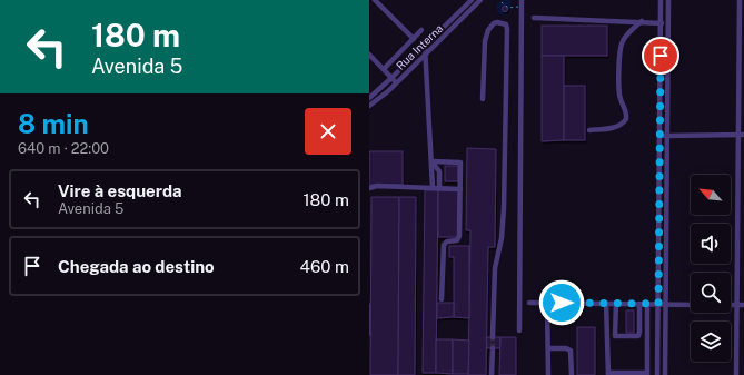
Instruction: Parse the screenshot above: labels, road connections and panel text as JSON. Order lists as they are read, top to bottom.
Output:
{
  "streets": {
    "lane": ["Rua Interna"]
  },
  "north": "top left",
  "page": {
    "turn": ["180 m", "Avenida 5"],
    "heading": ["8 min", "640 m · 22:00"],
    "list": [
      {
        "name": "Vire à esquerda",
        "note": "Avenida 5",
        "value": "180 m"
      },
      {
        "name": "Chegada ao destino",
        "value": "460 m"
      }
    ]
  }
}
